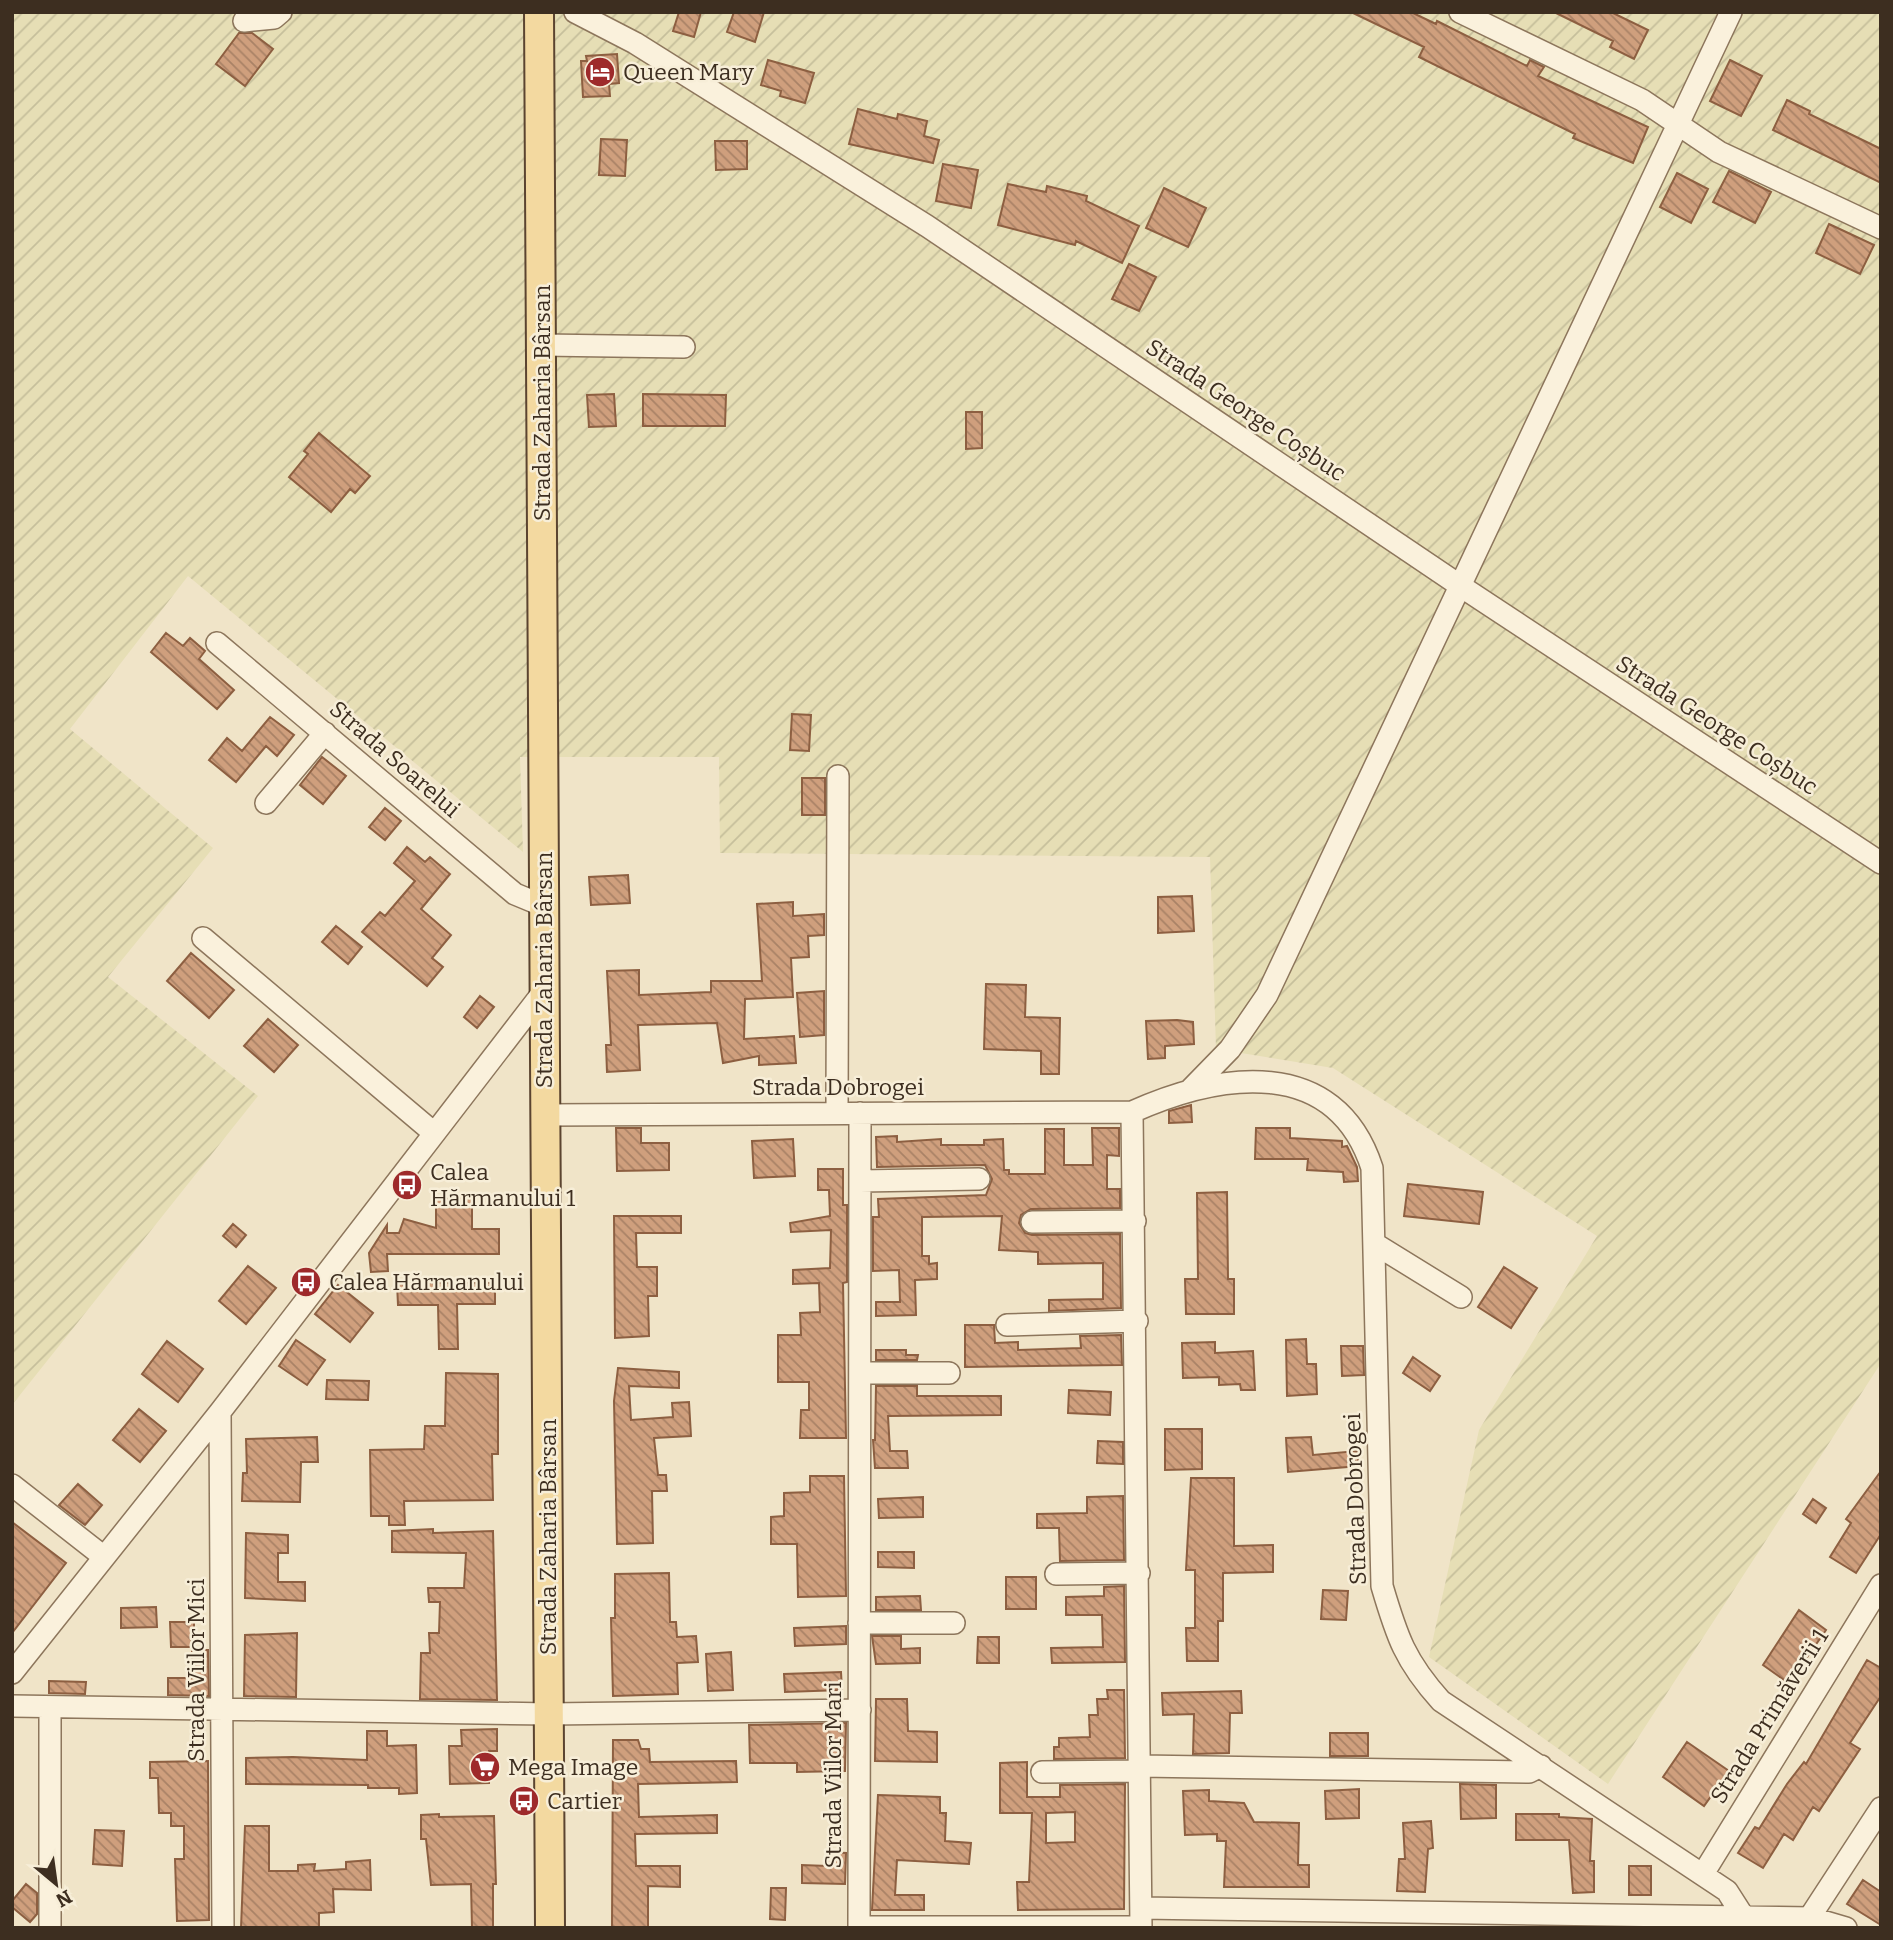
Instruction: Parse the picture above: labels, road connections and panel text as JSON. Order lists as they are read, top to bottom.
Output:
{
  "streets": {
    "main road": ["Strada Zaharia Bârsan"],
    "street": [
      "Strada George Coșbuc",
      "Strada Soarelui",
      "Strada Dobrogei",
      "Strada Viilor Mici",
      "Strada Primăverii 1",
      "Strada Viilor Mari"
    ]
  },
  "crossings": [
    ["Strada Zaharia Bârsan", "Strada Soarelui"],
    ["Strada Zaharia Bârsan", "Strada Dobrogei"],
    ["Strada Dobrogei", "Strada Primăverii 1"],
    ["Strada Dobrogei", "Strada Viilor Mari"]
  ],
  "places": {
    "hotel": ["Queen Mary"],
    "bus stop": ["Calea Hărmanului 1", "Calea Hărmanului", "Cartier"],
    "supermarket": ["Mega Image"]
  },
  "north": "bottom right"
}
